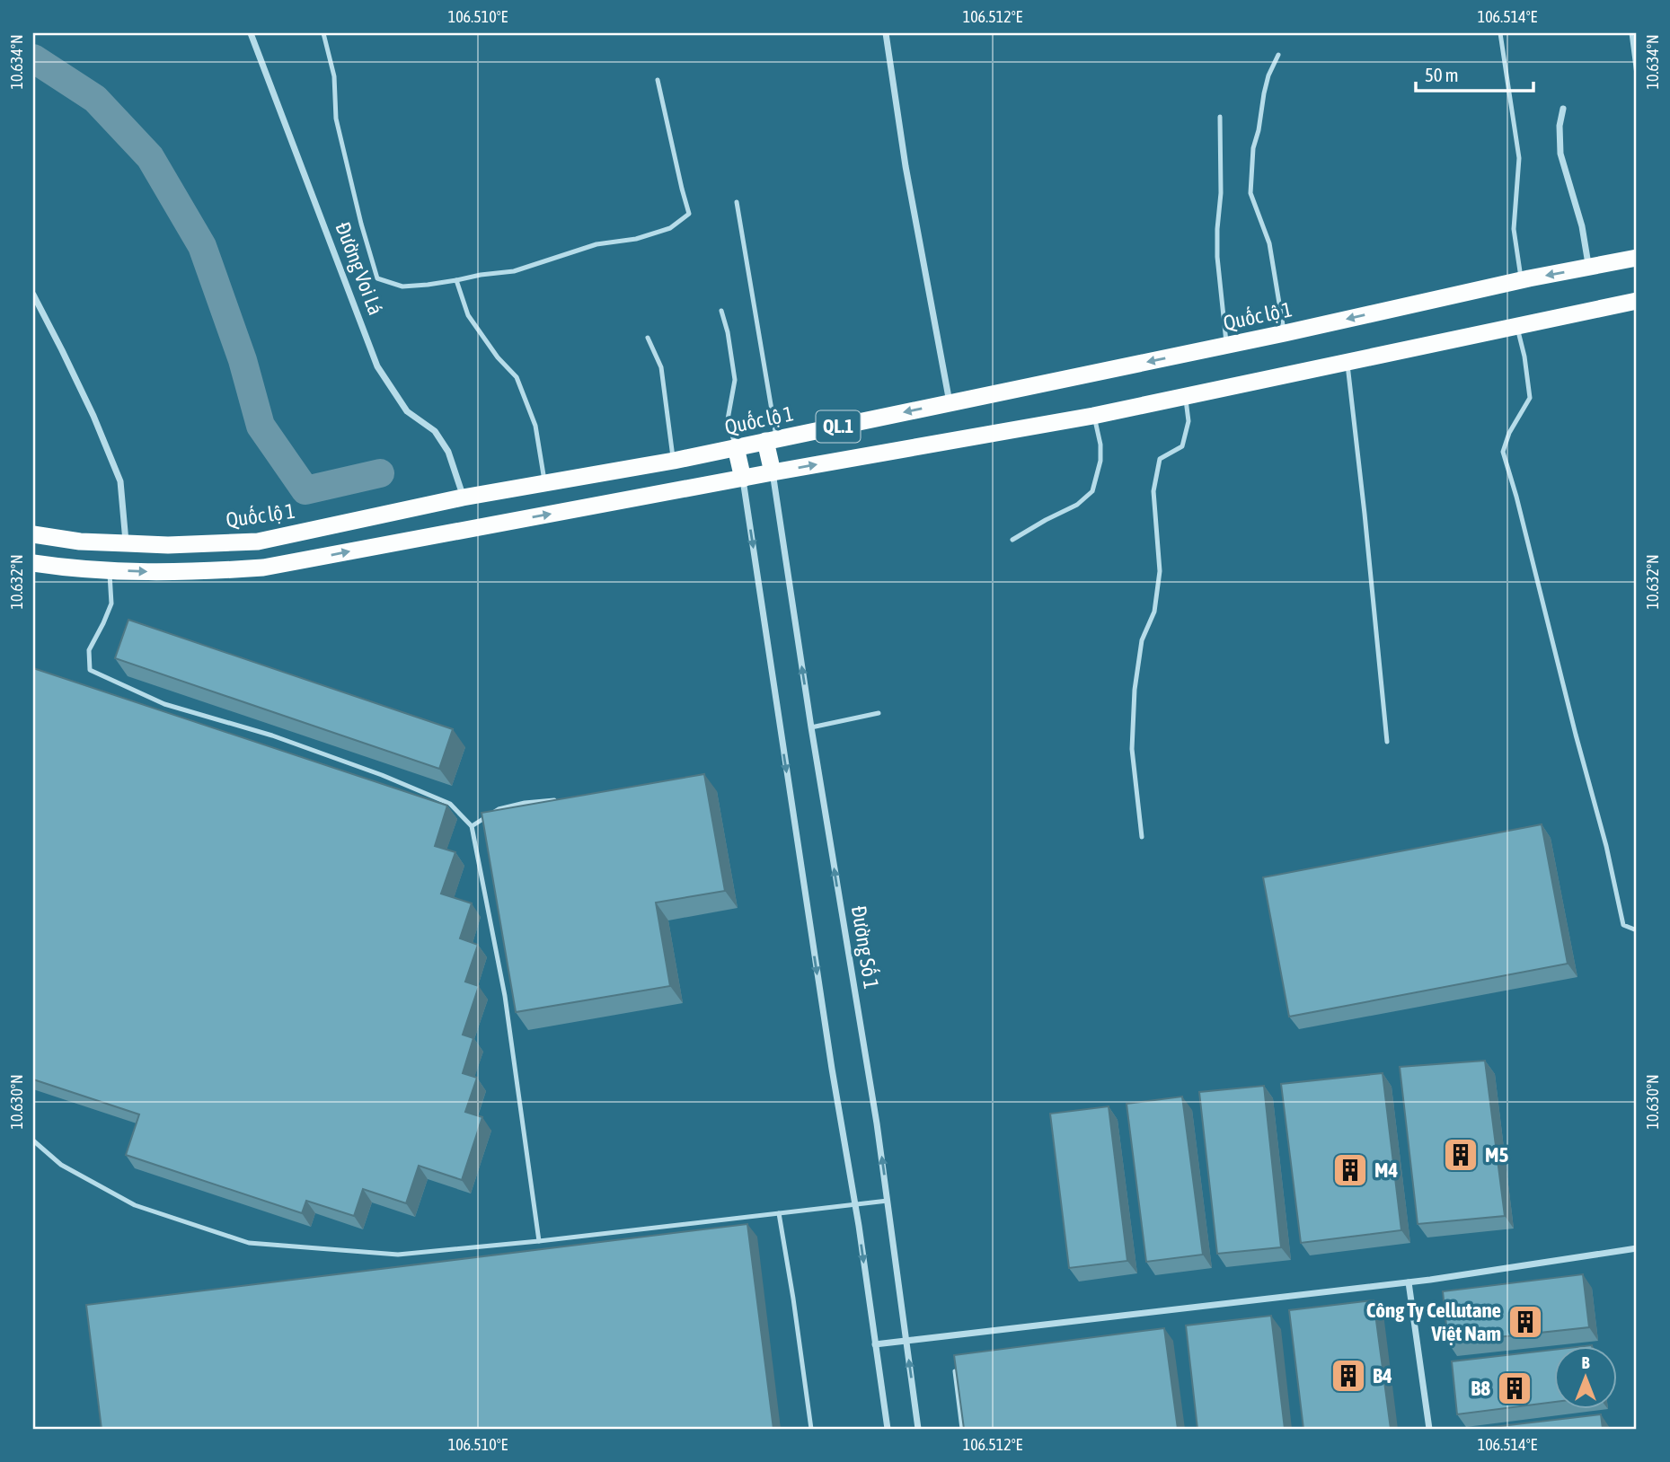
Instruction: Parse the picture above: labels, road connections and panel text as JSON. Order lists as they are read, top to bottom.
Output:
{
  "streets": {
    "highway": ["Quốc lộ 1", "QL.1"],
    "street": ["Đường Voi Lá", "Đường Số 1"]
  },
  "crossings": [
    ["Đường Voi Lá", "Quốc lộ 1"],
    ["QL.1", "Đường Số 1"]
  ],
  "places": {
    "building": [
      "M5",
      "M4",
      "Công Ty Cellutane Việt Nam",
      "B4",
      "B8"
    ]
  },
  "scale_bar": "50 m",
  "north": "top",
  "coordinates": [
    "106.510°E",
    "106.512°E",
    "106.514°E",
    "10.634°N",
    "10.632°N",
    "10.630°N"
  ]
}
